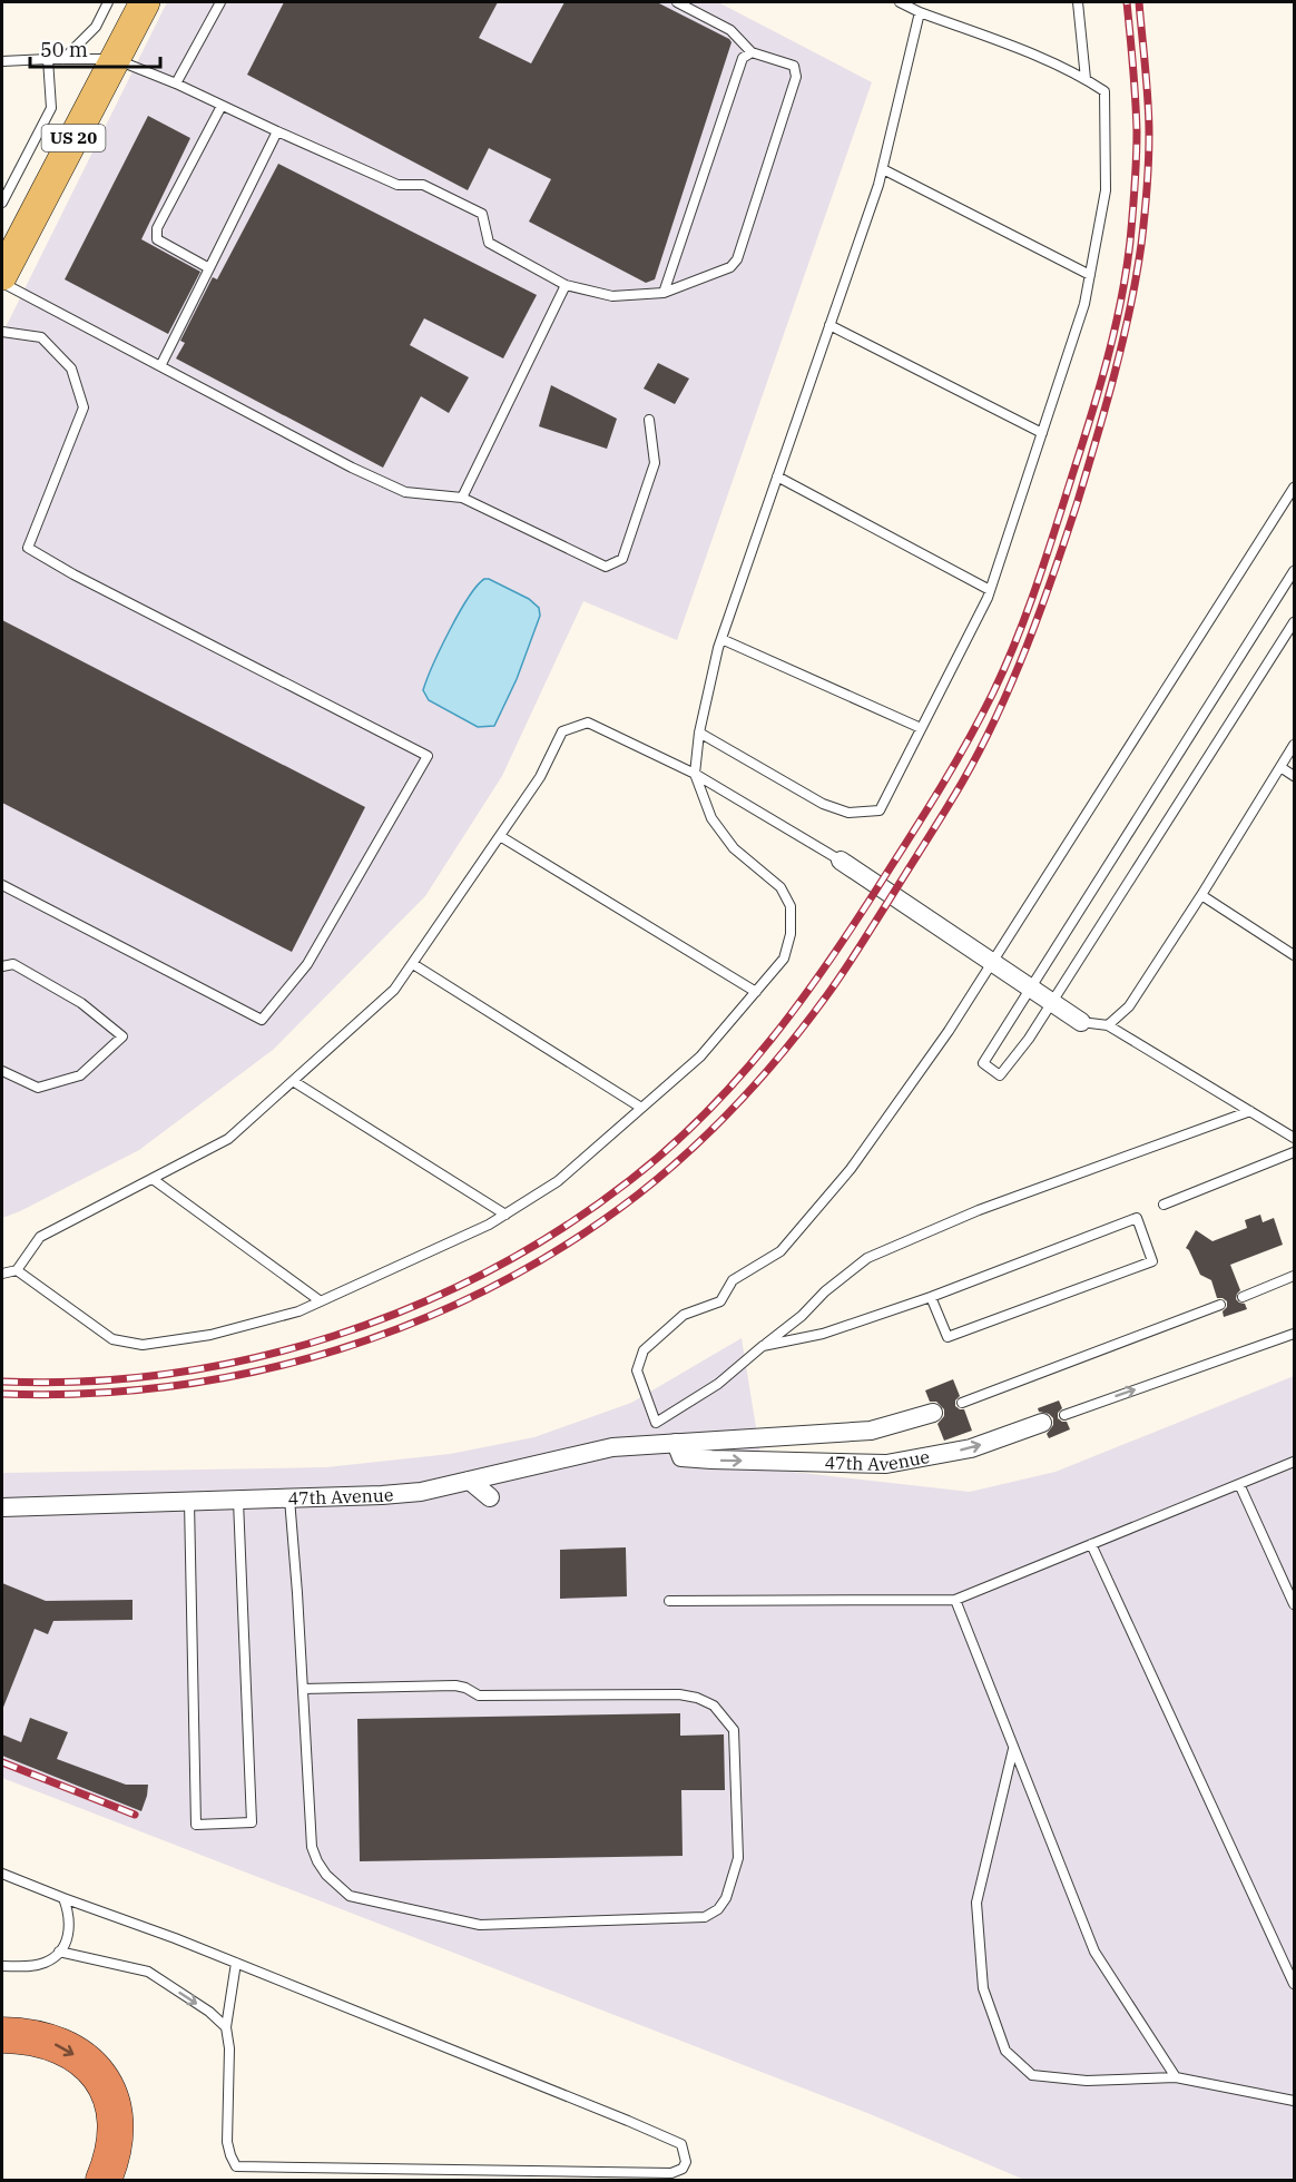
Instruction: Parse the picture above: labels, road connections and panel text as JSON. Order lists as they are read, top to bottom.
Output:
{
  "streets": {
    "main road": ["US 20"],
    "street": ["47th Avenue"]
  },
  "scale_bar": "50 m"
}
